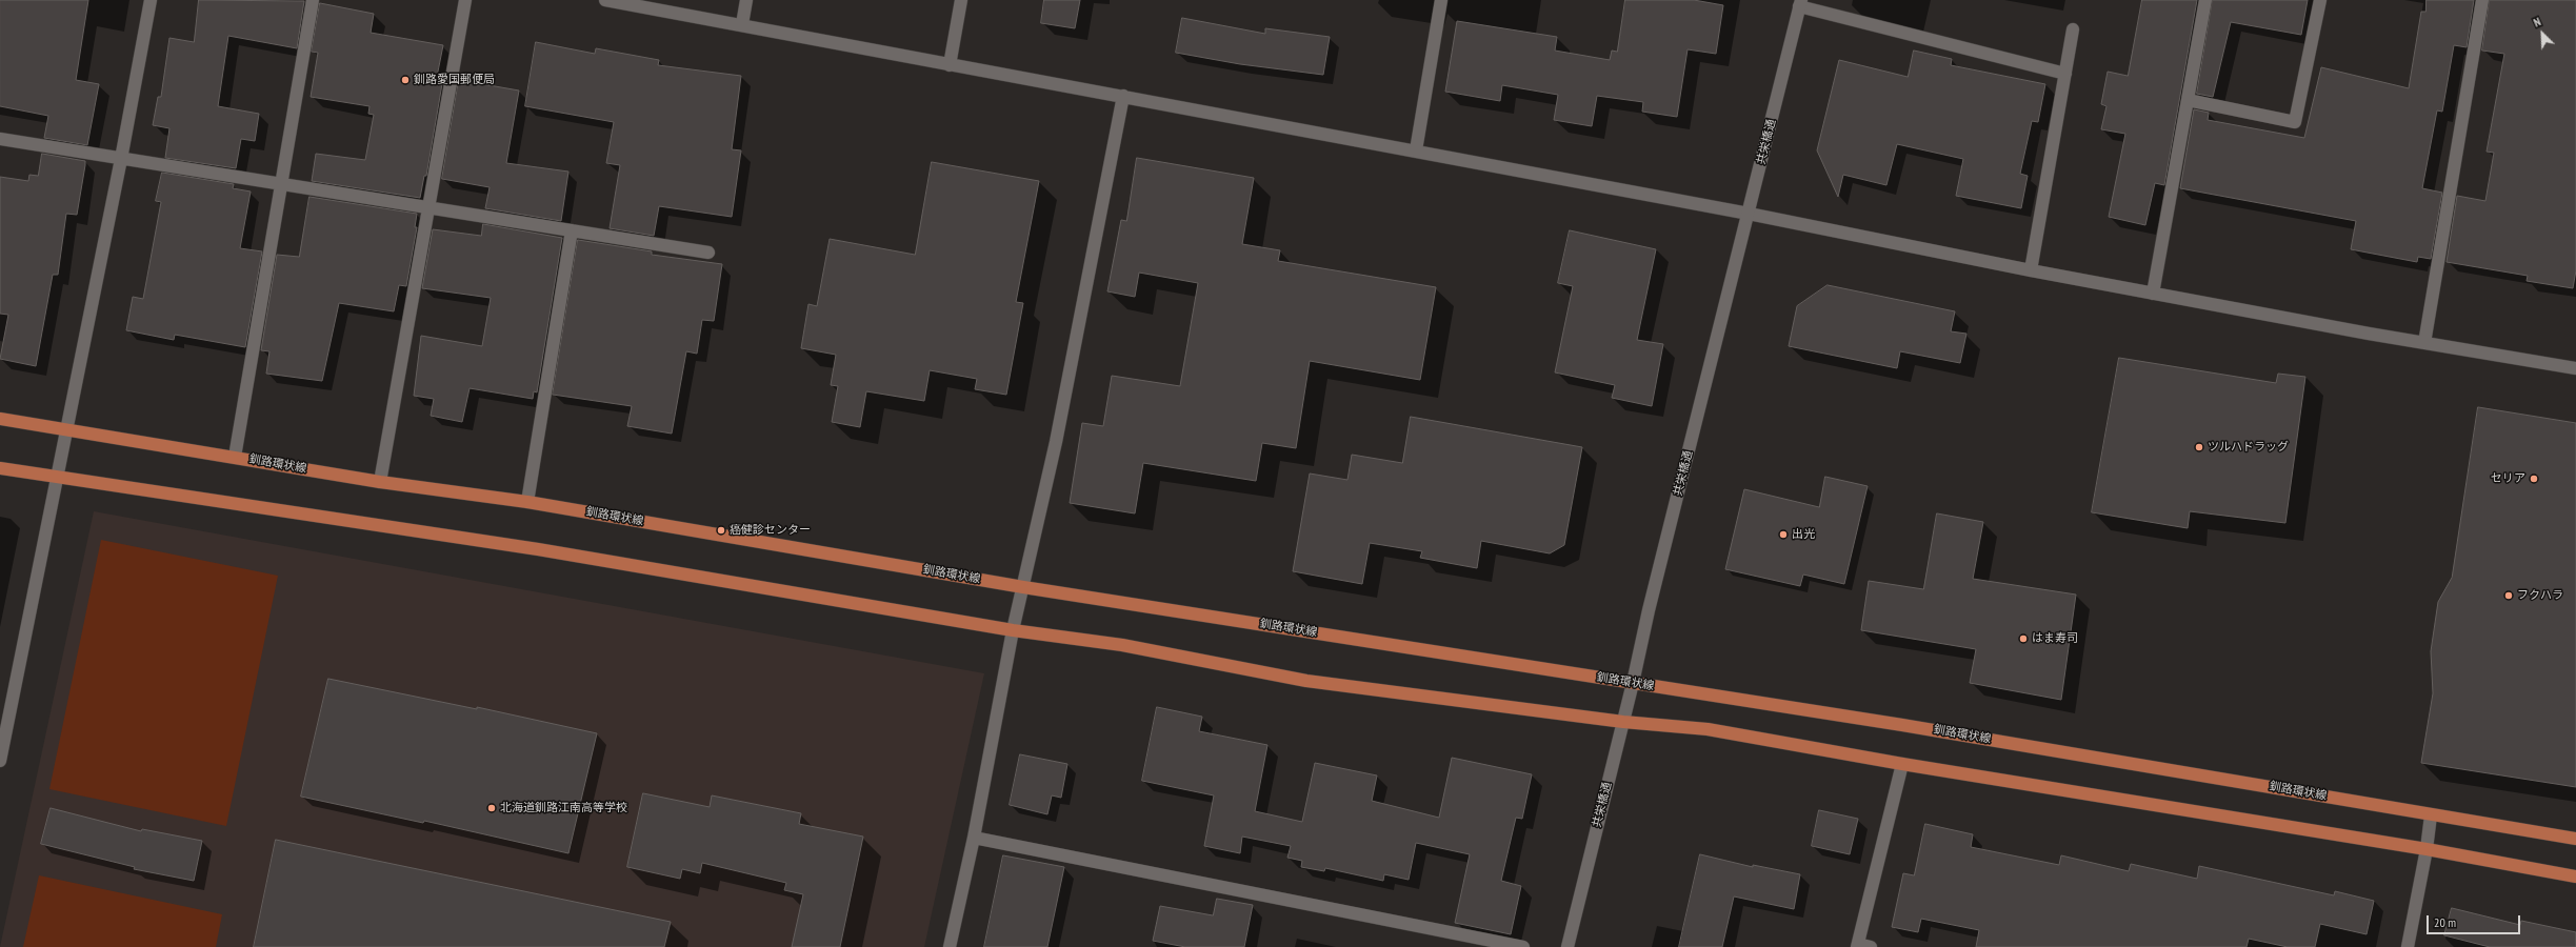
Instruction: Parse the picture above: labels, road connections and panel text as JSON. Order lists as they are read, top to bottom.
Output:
{
  "streets": {
    "main road": ["釧路環状線"],
    "street": ["共栄橋通"]
  },
  "crossings": [
    ["共栄橋通", "釧路環状線"]
  ],
  "places": [
    "釧路愛国郵便局",
    "ツルハドラッグ",
    "セリア",
    "癌健診センター",
    "出光",
    "フクハラ",
    "はま寿司",
    "北海道釧路江南高等学校"
  ],
  "scale_bar": "20 m",
  "north": "top left"
}
